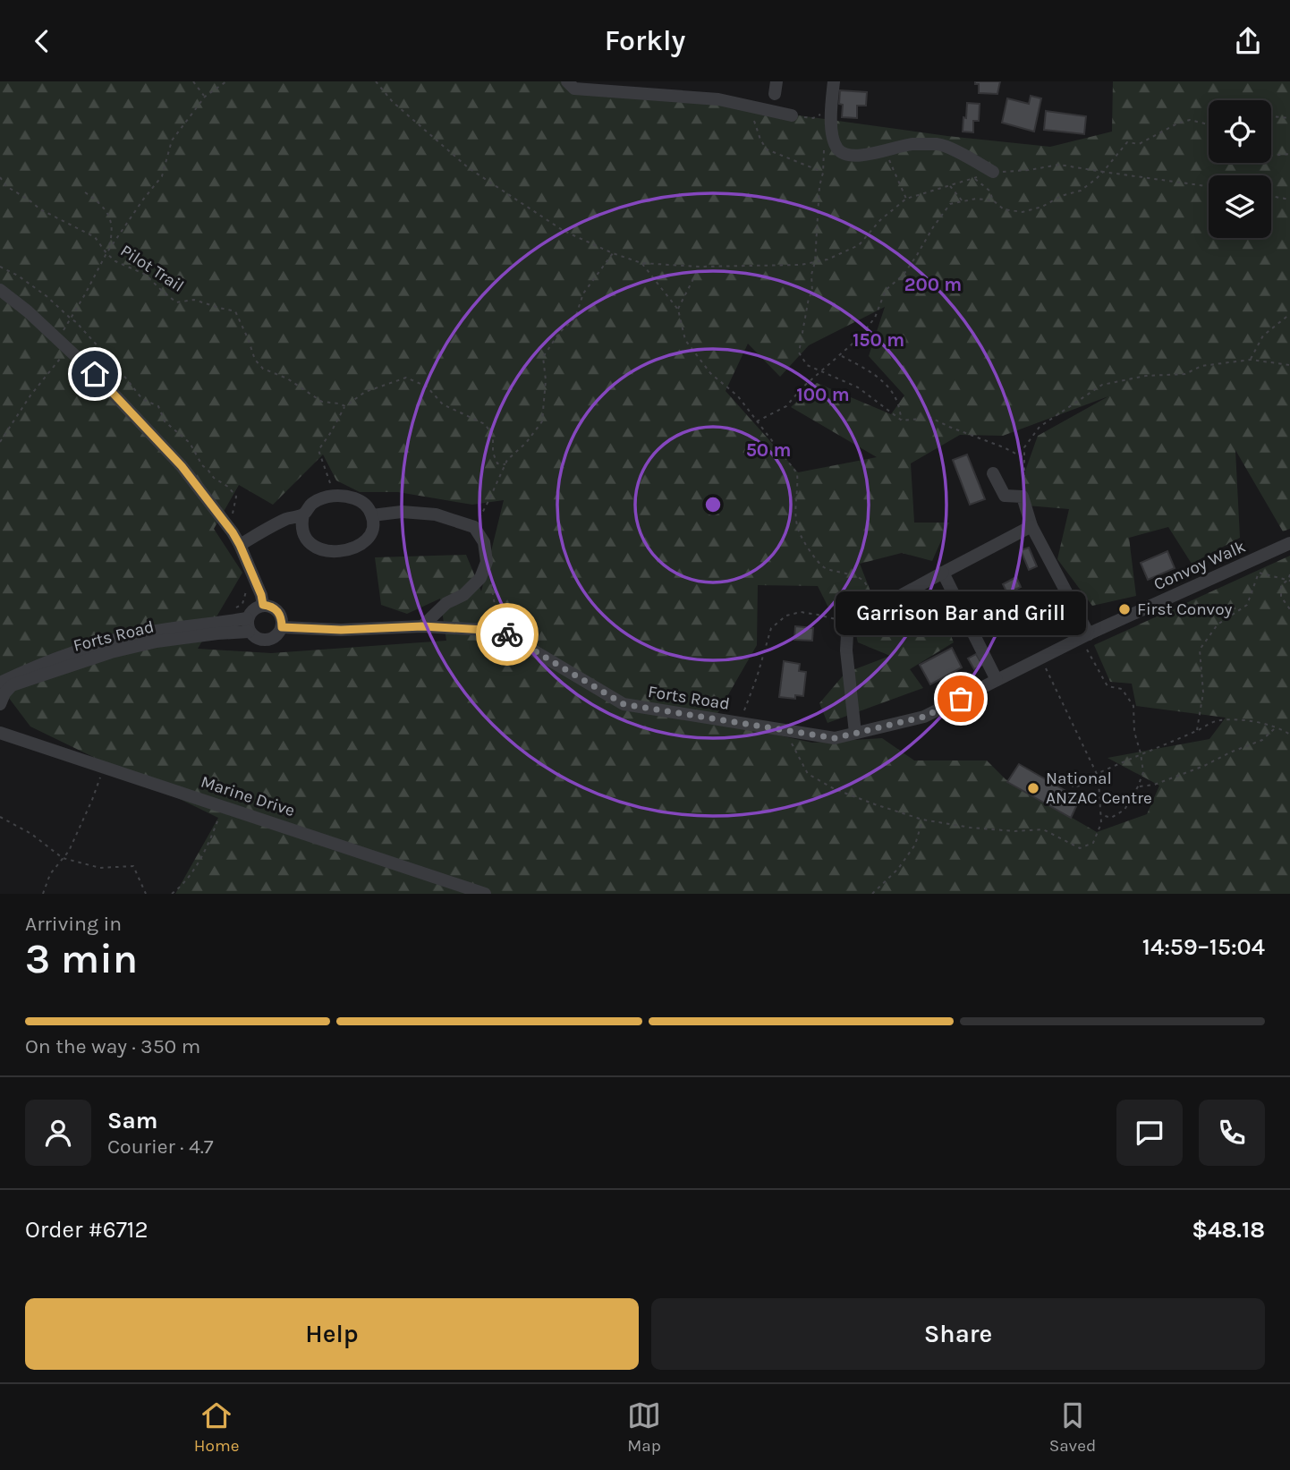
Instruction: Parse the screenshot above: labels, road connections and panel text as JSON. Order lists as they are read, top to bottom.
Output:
{
  "streets": {
    "street": ["Convoy Walk", "Forts Road", "Marine Drive"],
    "path": ["Pilot Trail"]
  },
  "crossings": [
    ["Convoy Walk", "Forts Road"]
  ],
  "places": ["First Convoy", "Garrison Bar and Grill", "National ANZAC Centre"],
  "page": {
    "header": "Forkly",
    "bubble": "Garrison Bar and Grill",
    "heading": ["3 min", "Arriving in", "14:59–15:04"],
    "panel": [
      "Sam",
      "Courier · 4.7",
      "Order #6712",
      "$48.18"
    ],
    "bar": "On the way · 350 m",
    "buttons": ["Help", "Share"],
    "tabs": ["Home", "Map", "Saved"]
  },
  "rings": [
    "200 m",
    "150 m",
    "100 m",
    "50 m"
  ]
}
